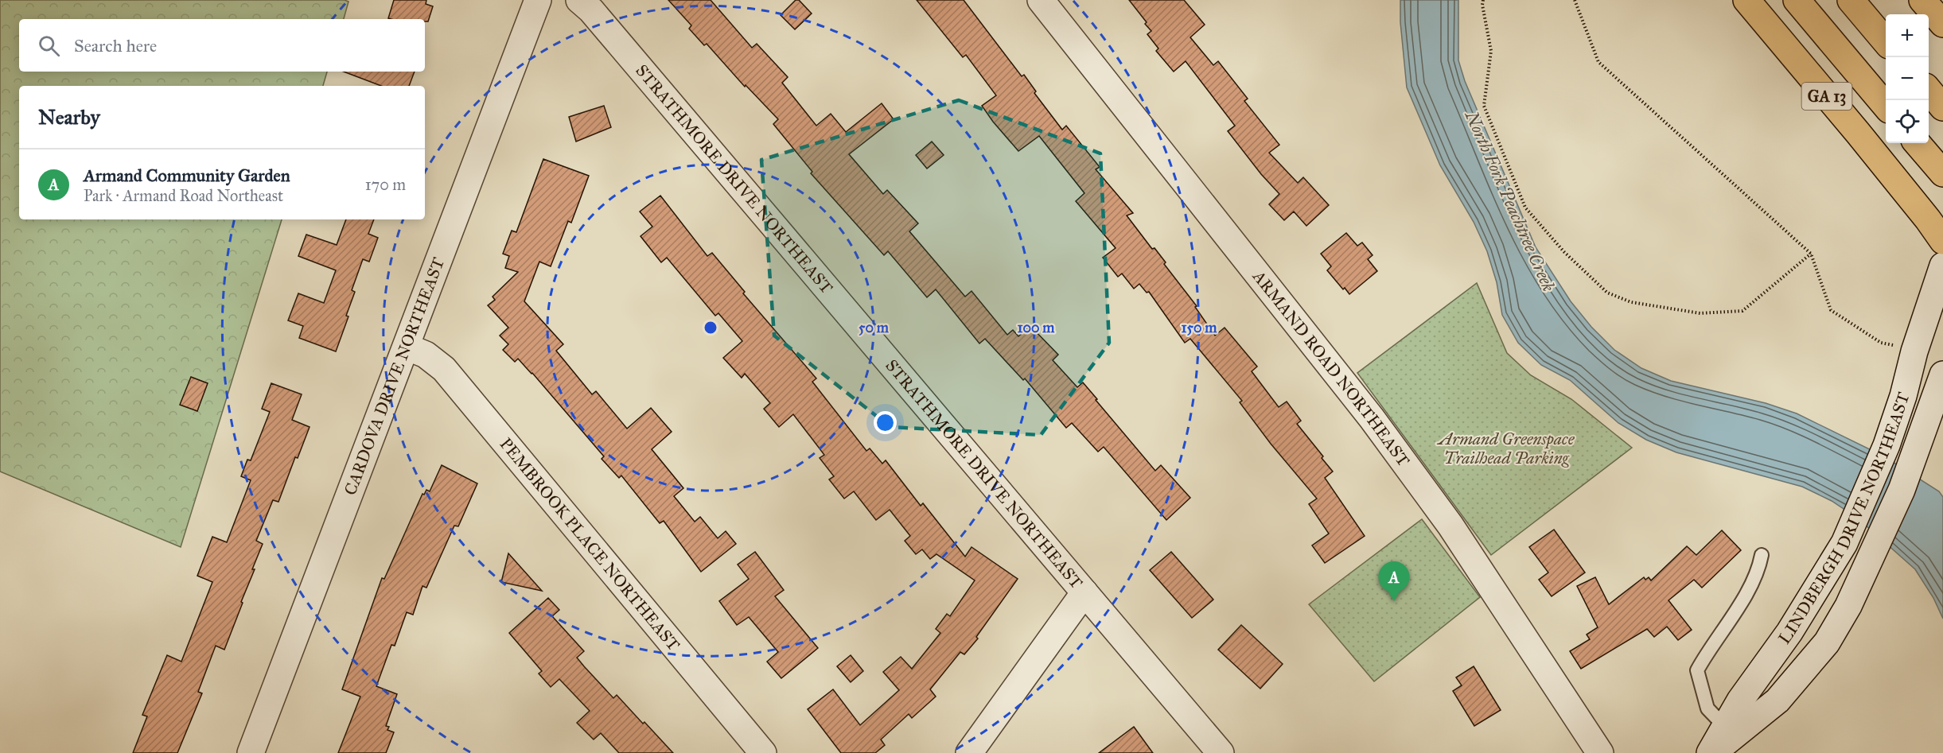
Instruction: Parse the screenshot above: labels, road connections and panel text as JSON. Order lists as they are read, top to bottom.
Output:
{
  "streets": {
    "highway": ["GA 13"],
    "street": [
      "STRATHMORE DRIVE NORTHEAST",
      "ARMAND ROAD NORTHEAST",
      "CARDOVA DRIVE NORTHEAST",
      "LINDBERGH DRIVE NORTHEAST",
      "PEMBROOK PLACE NORTHEAST"
    ]
  },
  "crossings": [
    ["CARDOVA DRIVE NORTHEAST", "PEMBROOK PLACE NORTHEAST"]
  ],
  "water": ["North Fork Peachtree Creek"],
  "parks": ["Armand Greenspace Trailhead Parking"],
  "page": {
    "map_buttons": ["+", "−"],
    "search": "Search here",
    "heading": "Nearby",
    "list": [
      {
        "mark": "A",
        "name": "Armand Community Garden",
        "note": "Park · Armand Road Northeast",
        "value": "170 m"
      }
    ],
    "pins": "A"
  },
  "rings": ["50 m", "100 m", "150 m"]
}
